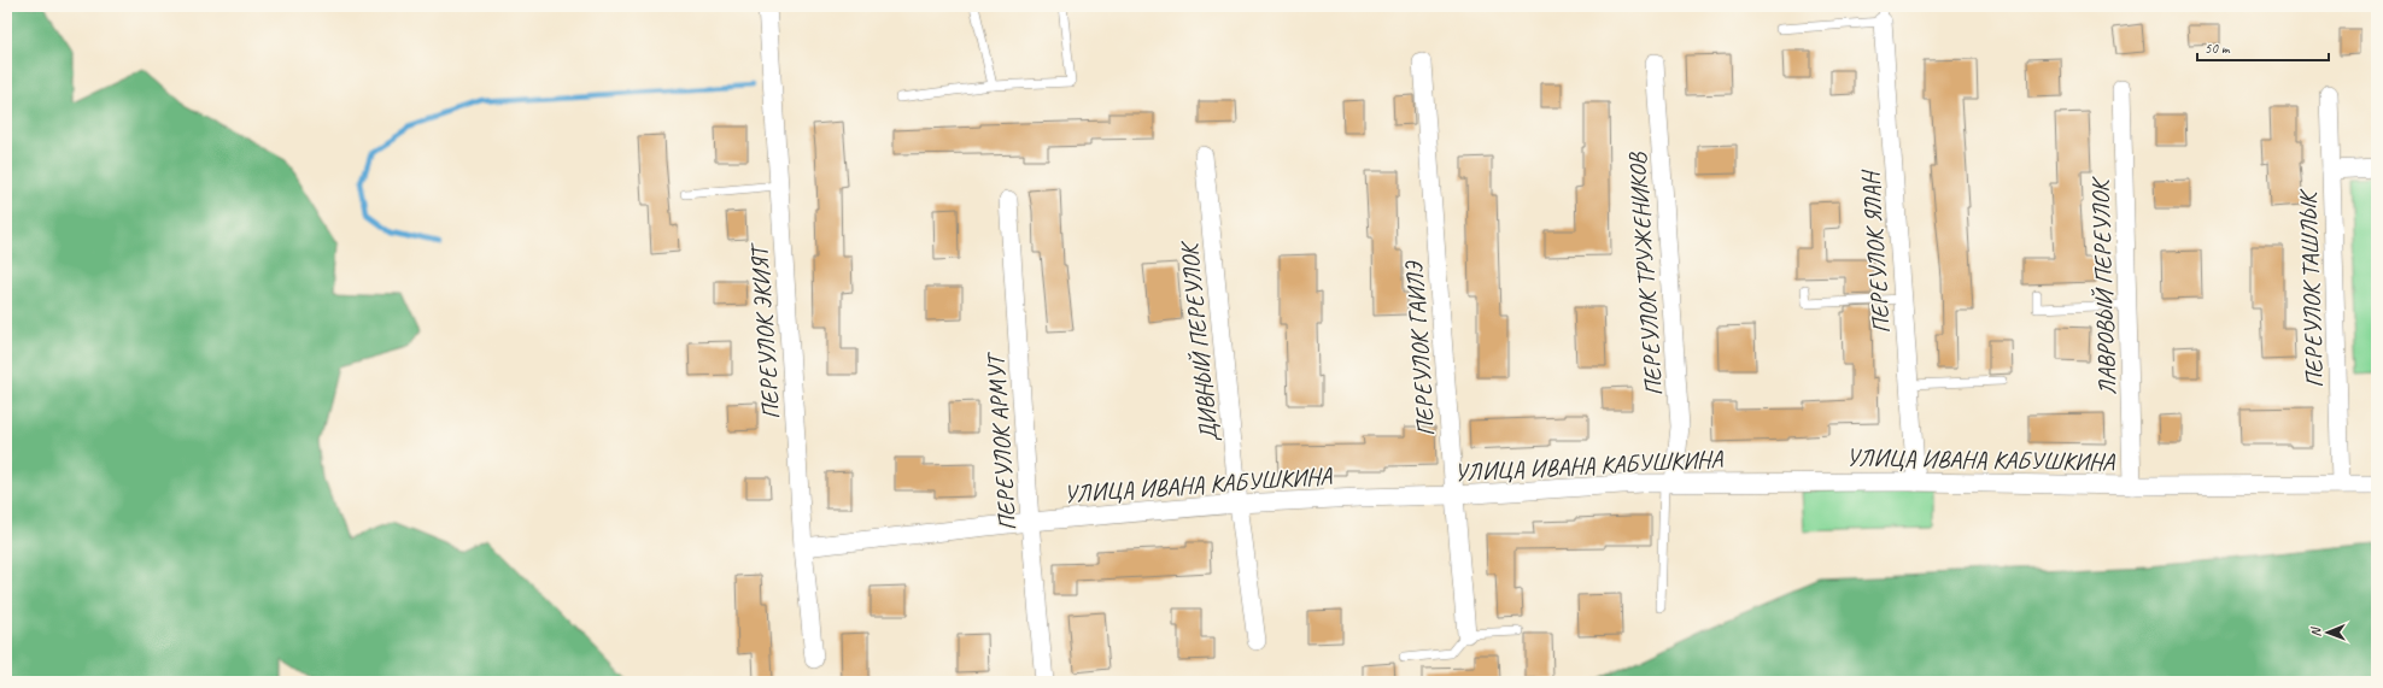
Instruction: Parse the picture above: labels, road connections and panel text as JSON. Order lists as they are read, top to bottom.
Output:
{
  "streets": {
    "street": [
      "ПЕРЕУЛОК ЯЛАН",
      "ПЕРЕУЛОК ТРУЖЕНИКОВ",
      "ЛАВРОВЫЙ ПЕРЕУЛОК",
      "ПЕРЕУЛОК ТАШЛЫК",
      "ПЕРЕУЛОК ЭКИЯТ",
      "ДИВНЫЙ ПЕРЕУЛОК",
      "ПЕРЕУЛОК ГАИЛЭ",
      "ПЕРЕУЛОК АРМУТ",
      "УЛИЦА ИВАНА КАБУШКИНА"
    ]
  },
  "crossings": [
    ["ПЕРЕУЛОК ЯЛАН", "УЛИЦА ИВАНА КАБУШКИНА"],
    ["ПЕРЕУЛОК ТРУЖЕНИКОВ", "УЛИЦА ИВАНА КАБУШКИНА"],
    ["ЛАВРОВЫЙ ПЕРЕУЛОК", "УЛИЦА ИВАНА КАБУШКИНА"],
    ["ПЕРЕУЛОК ТАШЛЫК", "УЛИЦА ИВАНА КАБУШКИНА"],
    ["ПЕРЕУЛОК ЭКИЯТ", "УЛИЦА ИВАНА КАБУШКИНА"],
    ["ДИВНЫЙ ПЕРЕУЛОК", "УЛИЦА ИВАНА КАБУШКИНА"],
    ["ПЕРЕУЛОК ГАИЛЭ", "УЛИЦА ИВАНА КАБУШКИНА"],
    ["ПЕРЕУЛОК АРМУТ", "УЛИЦА ИВАНА КАБУШКИНА"]
  ],
  "scale_bar": "50 m",
  "north": "left"
}
